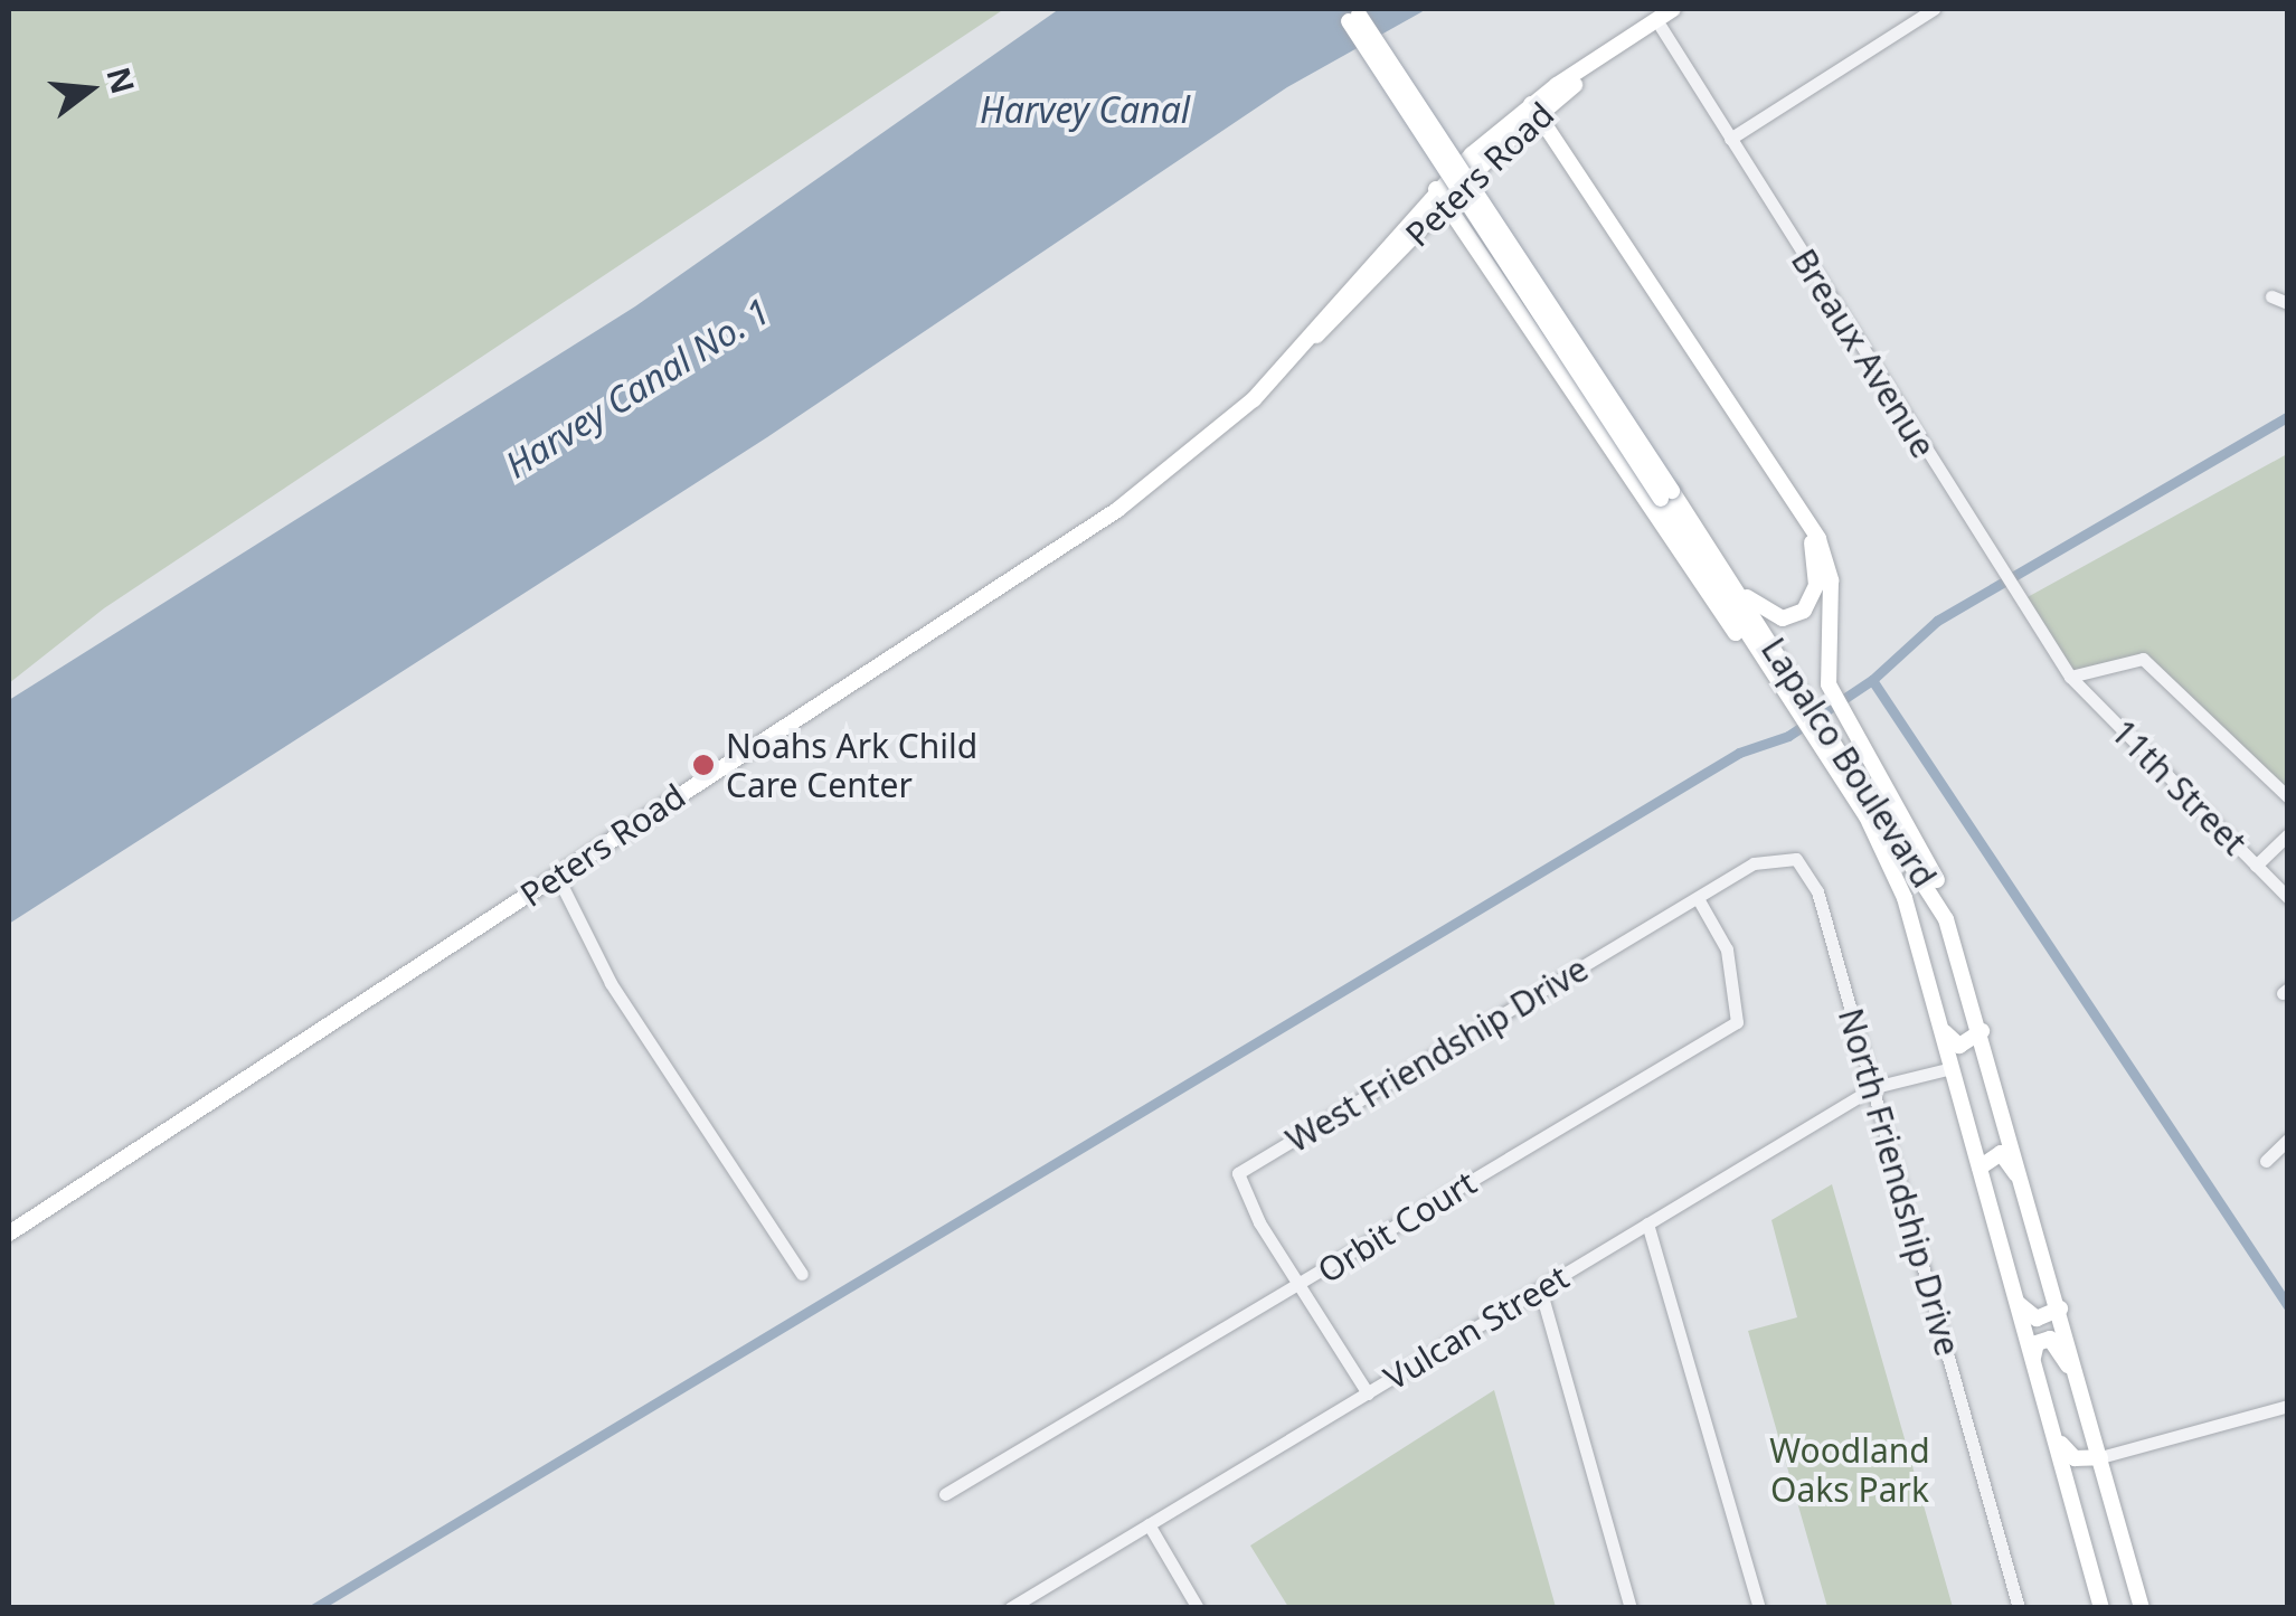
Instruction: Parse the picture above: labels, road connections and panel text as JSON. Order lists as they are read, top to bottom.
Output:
{
  "streets": {
    "main road": ["Peters Road", "Lapalco Boulevard"],
    "street": [
      "Breaux Avenue",
      "11th Street",
      "West Friendship Drive",
      "North Friendship Drive",
      "Orbit Court",
      "Vulcan Street"
    ]
  },
  "crossings": [
    ["Peters Road", "Breaux Avenue"],
    ["Breaux Avenue", "11th Street"],
    ["Lapalco Boulevard", "Vulcan Street"],
    ["West Friendship Drive", "North Friendship Drive"],
    ["West Friendship Drive", "Orbit Court"],
    ["North Friendship Drive", "Orbit Court"],
    ["North Friendship Drive", "Vulcan Street"]
  ],
  "water": ["Harvey Canal", "Harvey Canal No. 1"],
  "parks": ["Woodland Oaks Park"],
  "places": ["Noahs Ark Child Care Center"],
  "north": "right"
}
